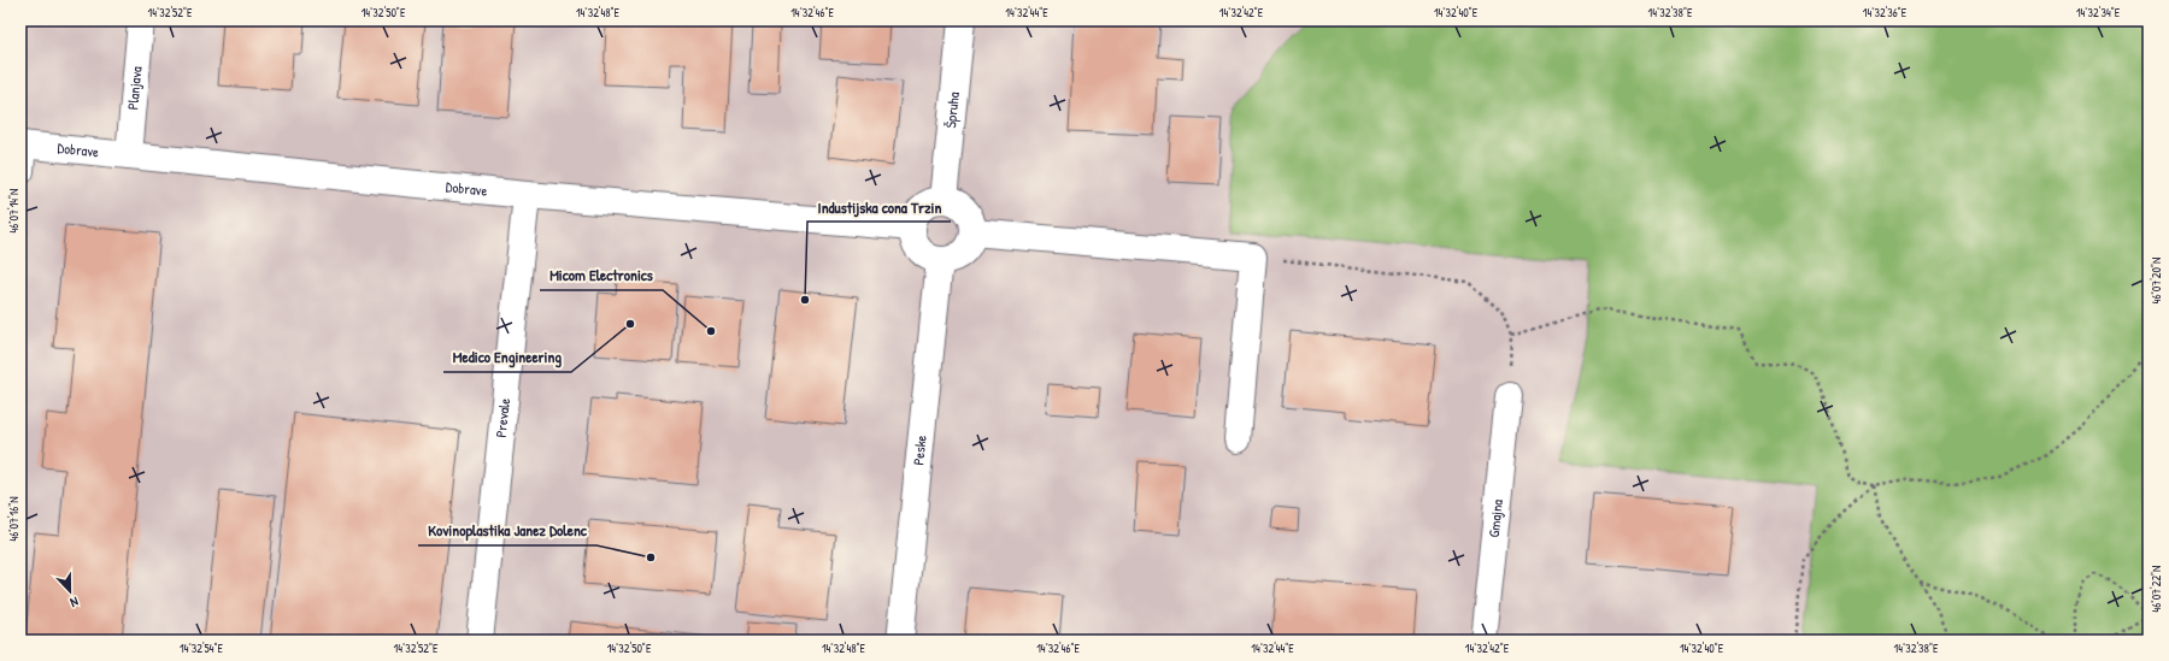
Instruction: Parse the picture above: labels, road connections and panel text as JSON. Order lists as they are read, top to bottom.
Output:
{
  "streets": {
    "street": [
      "Planjava",
      "Špruha",
      "Dobrave",
      "Prevale",
      "Peske",
      "Gmajna"
    ]
  },
  "crossings": [
    ["Planjava", "Dobrave"],
    ["Špruha", "Dobrave"],
    ["Špruha", "Peske"],
    ["Dobrave", "Prevale"],
    ["Dobrave", "Peske"]
  ],
  "places": [
    "Industijska cona Trzin",
    "Medico Engineering",
    "Micom Electronics",
    "Kovinoplastika Janez Dolenc"
  ],
  "north": "bottom",
  "coordinates": [
    "14°32'52\"E",
    "14°32'50\"E",
    "14°32'48\"E",
    "14°32'46\"E",
    "14°32'44\"E",
    "14°32'42\"E",
    "14°32'40\"E",
    "14°32'38\"E",
    "14°32'36\"E",
    "14°32'34\"E",
    "46°07'14\"N",
    "46°07'20\"N",
    "46°07'16\"N",
    "46°07'22\"N",
    "14°32'54\"E"
  ]
}
